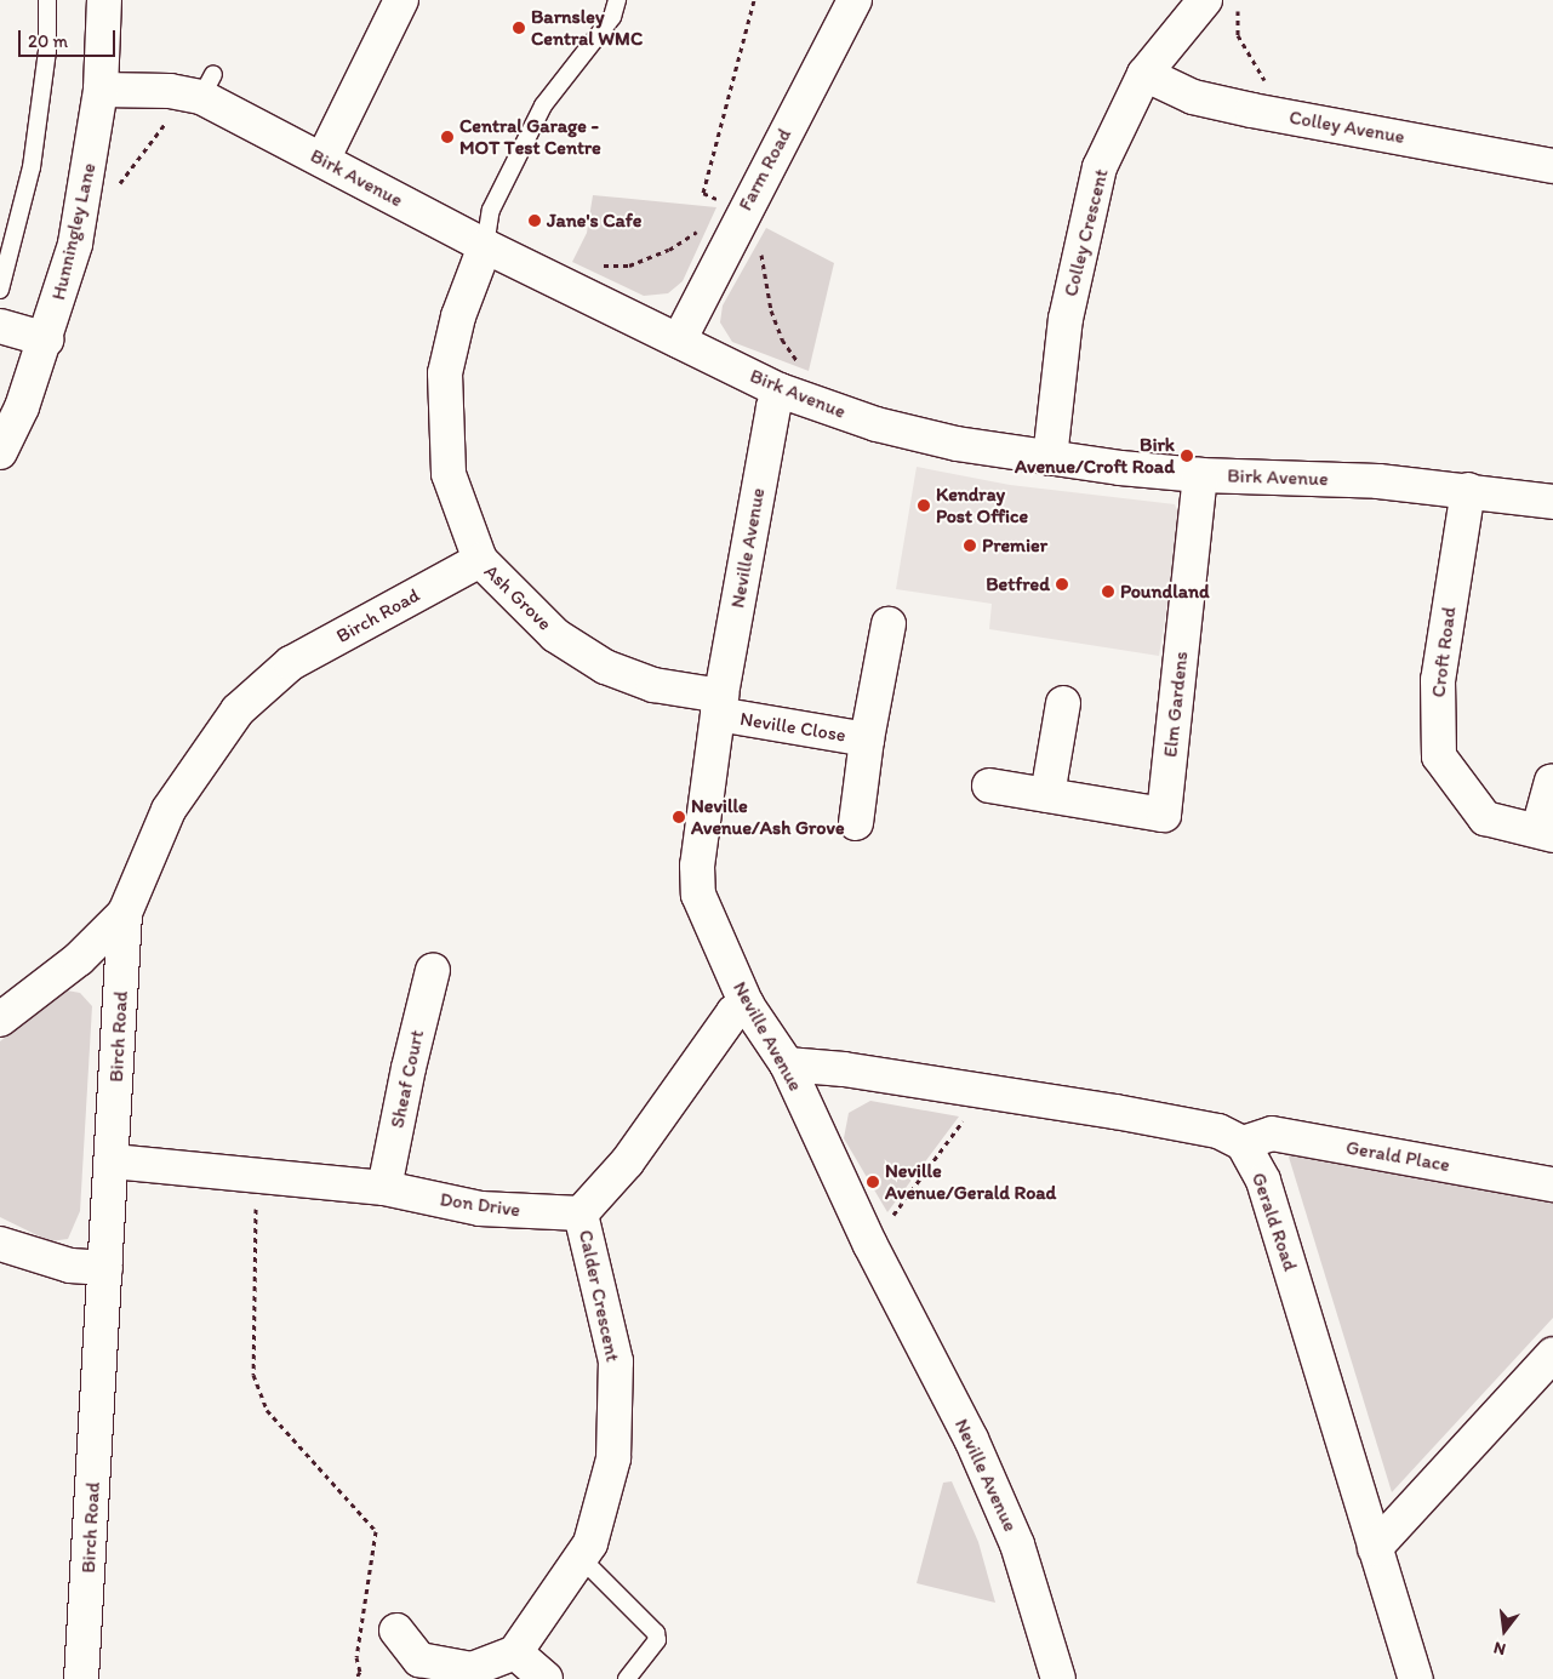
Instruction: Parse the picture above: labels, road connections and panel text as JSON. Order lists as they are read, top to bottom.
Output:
{
  "streets": {
    "street": [
      "Colley Avenue",
      "Farm Road",
      "Birk Avenue",
      "Hunningley Lane",
      "Colley Crescent",
      "Neville Avenue",
      "Ash Grove",
      "Birch Road",
      "Croft Road",
      "Elm Gardens",
      "Neville Close",
      "Sheaf Court",
      "Gerald Place",
      "Don Drive",
      "Gerald Road",
      "Calder Crescent"
    ]
  },
  "crossings": [
    ["Colley Avenue", "Colley Crescent"],
    ["Farm Road", "Birk Avenue"],
    ["Birk Avenue", "Hunningley Lane"],
    ["Birk Avenue", "Colley Crescent"],
    ["Birk Avenue", "Neville Avenue"],
    ["Birk Avenue", "Ash Grove"],
    ["Birk Avenue", "Croft Road"],
    ["Birk Avenue", "Elm Gardens"],
    ["Neville Avenue", "Ash Grove"],
    ["Neville Avenue", "Neville Close"],
    ["Ash Grove", "Birch Road"],
    ["Ash Grove", "Neville Close"],
    ["Birch Road", "Don Drive"],
    ["Sheaf Court", "Don Drive"],
    ["Gerald Place", "Gerald Road"],
    ["Don Drive", "Calder Crescent"]
  ],
  "places": [
    "Barnsley Central WMC",
    "Central Garage - MOT Test Centre",
    "Jane's Cafe",
    "Birk Avenue/Croft Road",
    "Kendray Post Office",
    "Premier",
    "Betfred",
    "Poundland",
    "Neville Avenue/Ash Grove",
    "Neville Avenue/Gerald Road"
  ],
  "scale_bar": "20 m",
  "north": "bottom"
}
